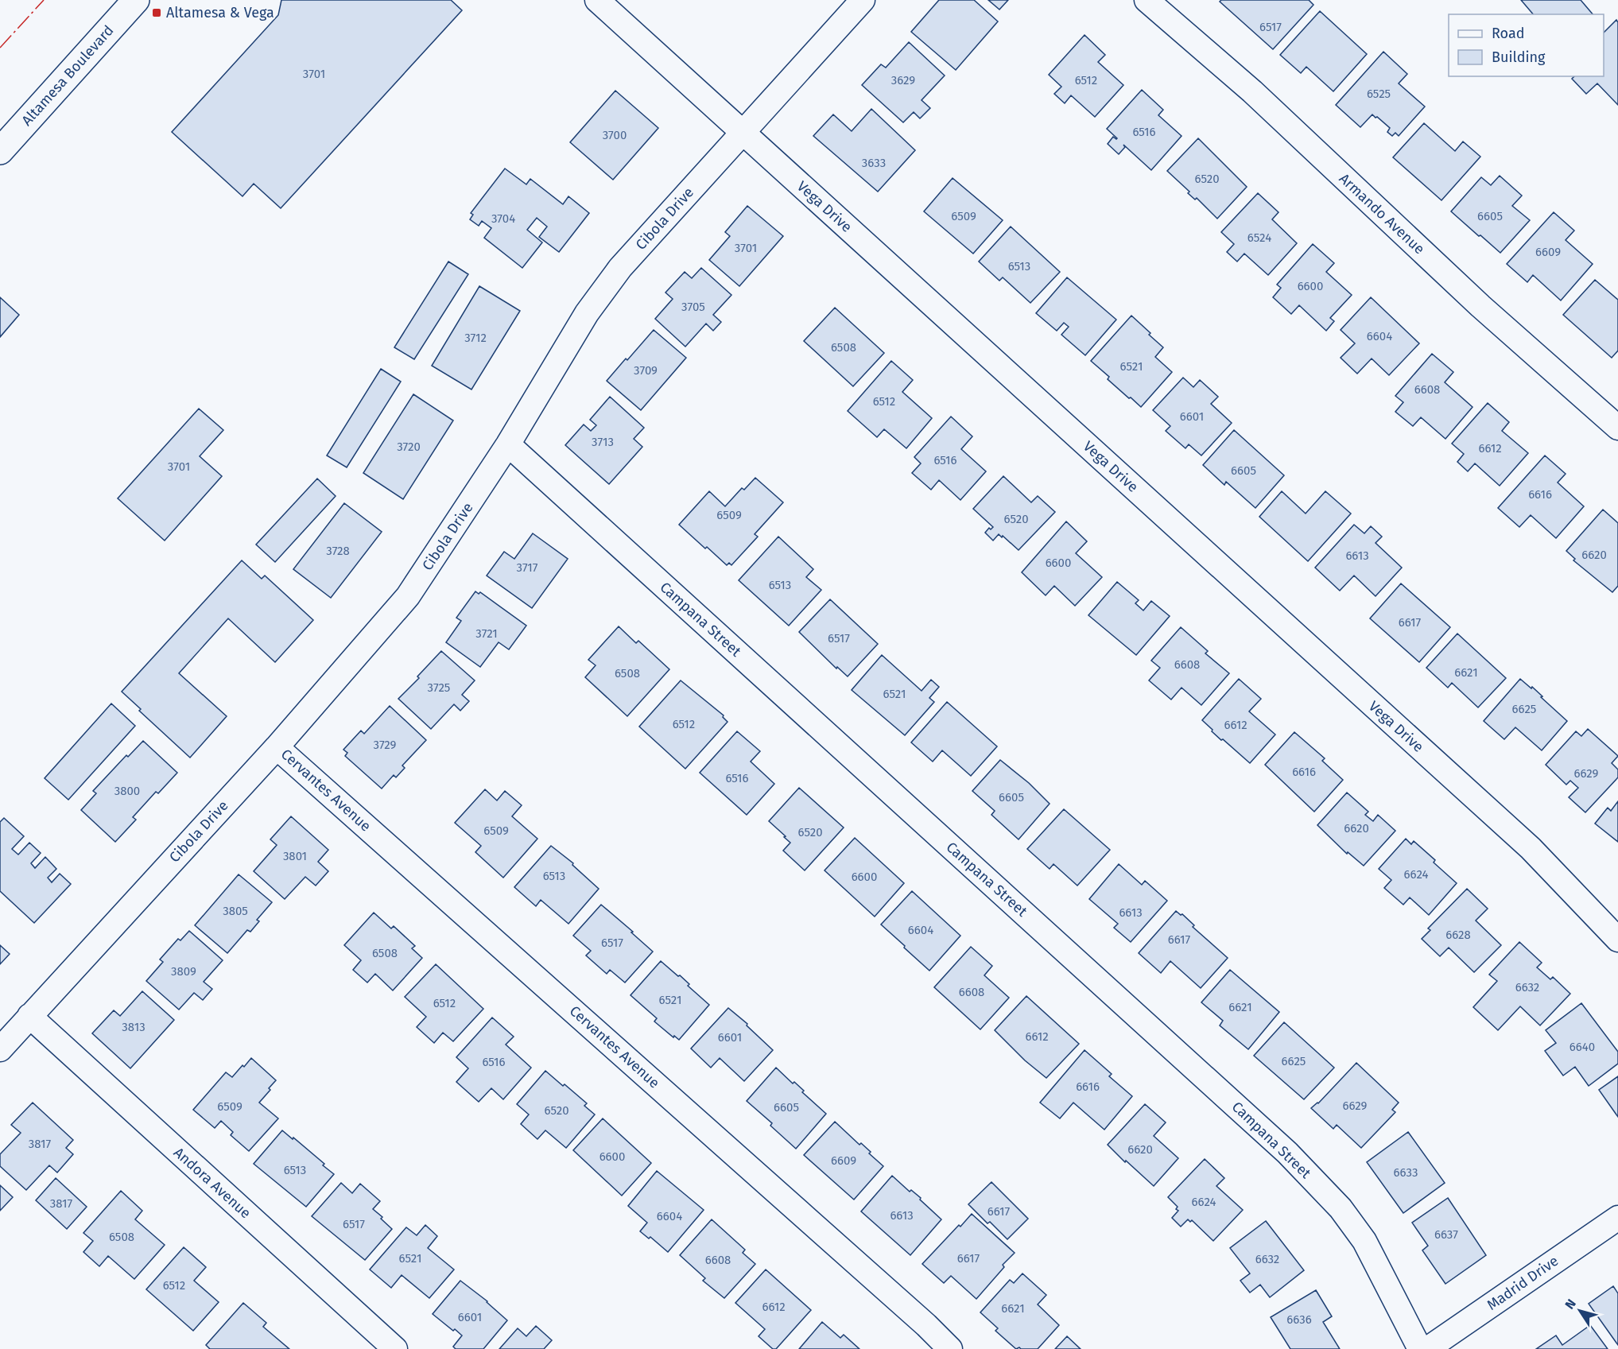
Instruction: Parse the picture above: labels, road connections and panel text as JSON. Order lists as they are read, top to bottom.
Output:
{
  "streets": {
    "main road": ["Altamesa Boulevard"],
    "street": [
      "Vega Drive",
      "Armando Avenue",
      "Cibola Drive",
      "Campana Street",
      "Cervantes Avenue",
      "Andora Avenue",
      "Madrid Drive"
    ]
  },
  "crossings": [
    ["Vega Drive", "Cibola Drive"],
    ["Cibola Drive", "Campana Street"],
    ["Cibola Drive", "Cervantes Avenue"],
    ["Cibola Drive", "Andora Avenue"]
  ],
  "places": {
    "transit": ["Altamesa & Vega"]
  },
  "house_numbers": [
    "6517",
    "3701",
    "3629",
    "6512",
    "6525",
    "6516",
    "3700",
    "3633",
    "6520",
    "6509",
    "6605",
    "3704",
    "6524",
    "3701",
    "6609",
    "6513",
    "6600",
    "3705",
    "6604",
    "3712",
    "6508",
    "6521",
    "3709",
    "6608",
    "6512",
    "6601",
    "3713",
    "3720",
    "6612",
    "6516",
    "3701",
    "6605",
    "6616",
    "6509",
    "6520",
    "3728",
    "6620",
    "6613",
    "6600",
    "3717",
    "6513",
    "6617",
    "3721",
    "6517",
    "6608",
    "6621",
    "6508",
    "3725",
    "6521",
    "6625",
    "6512",
    "6612",
    "3729",
    "6616",
    "6629",
    "6516",
    "3800",
    "6605",
    "6620",
    "6509",
    "6520",
    "3801",
    "6624",
    "6513",
    "6600",
    "3805",
    "6613",
    "6604",
    "6628",
    "6617",
    "6517",
    "6508",
    "3809",
    "6632",
    "6608",
    "6521",
    "6512",
    "6621",
    "3813",
    "6612",
    "6601",
    "6640",
    "6625",
    "6516",
    "6616",
    "6629",
    "6509",
    "6605",
    "6520",
    "3817",
    "6620",
    "6600",
    "6609",
    "6513",
    "6633",
    "6624",
    "3817",
    "6617",
    "6613",
    "6604",
    "6517",
    "6637",
    "6508",
    "6521",
    "6617",
    "6632",
    "6608",
    "6512",
    "6612",
    "6621",
    "6601",
    "6636"
  ],
  "legend": ["Road", "Building"],
  "north": "top left"
}
